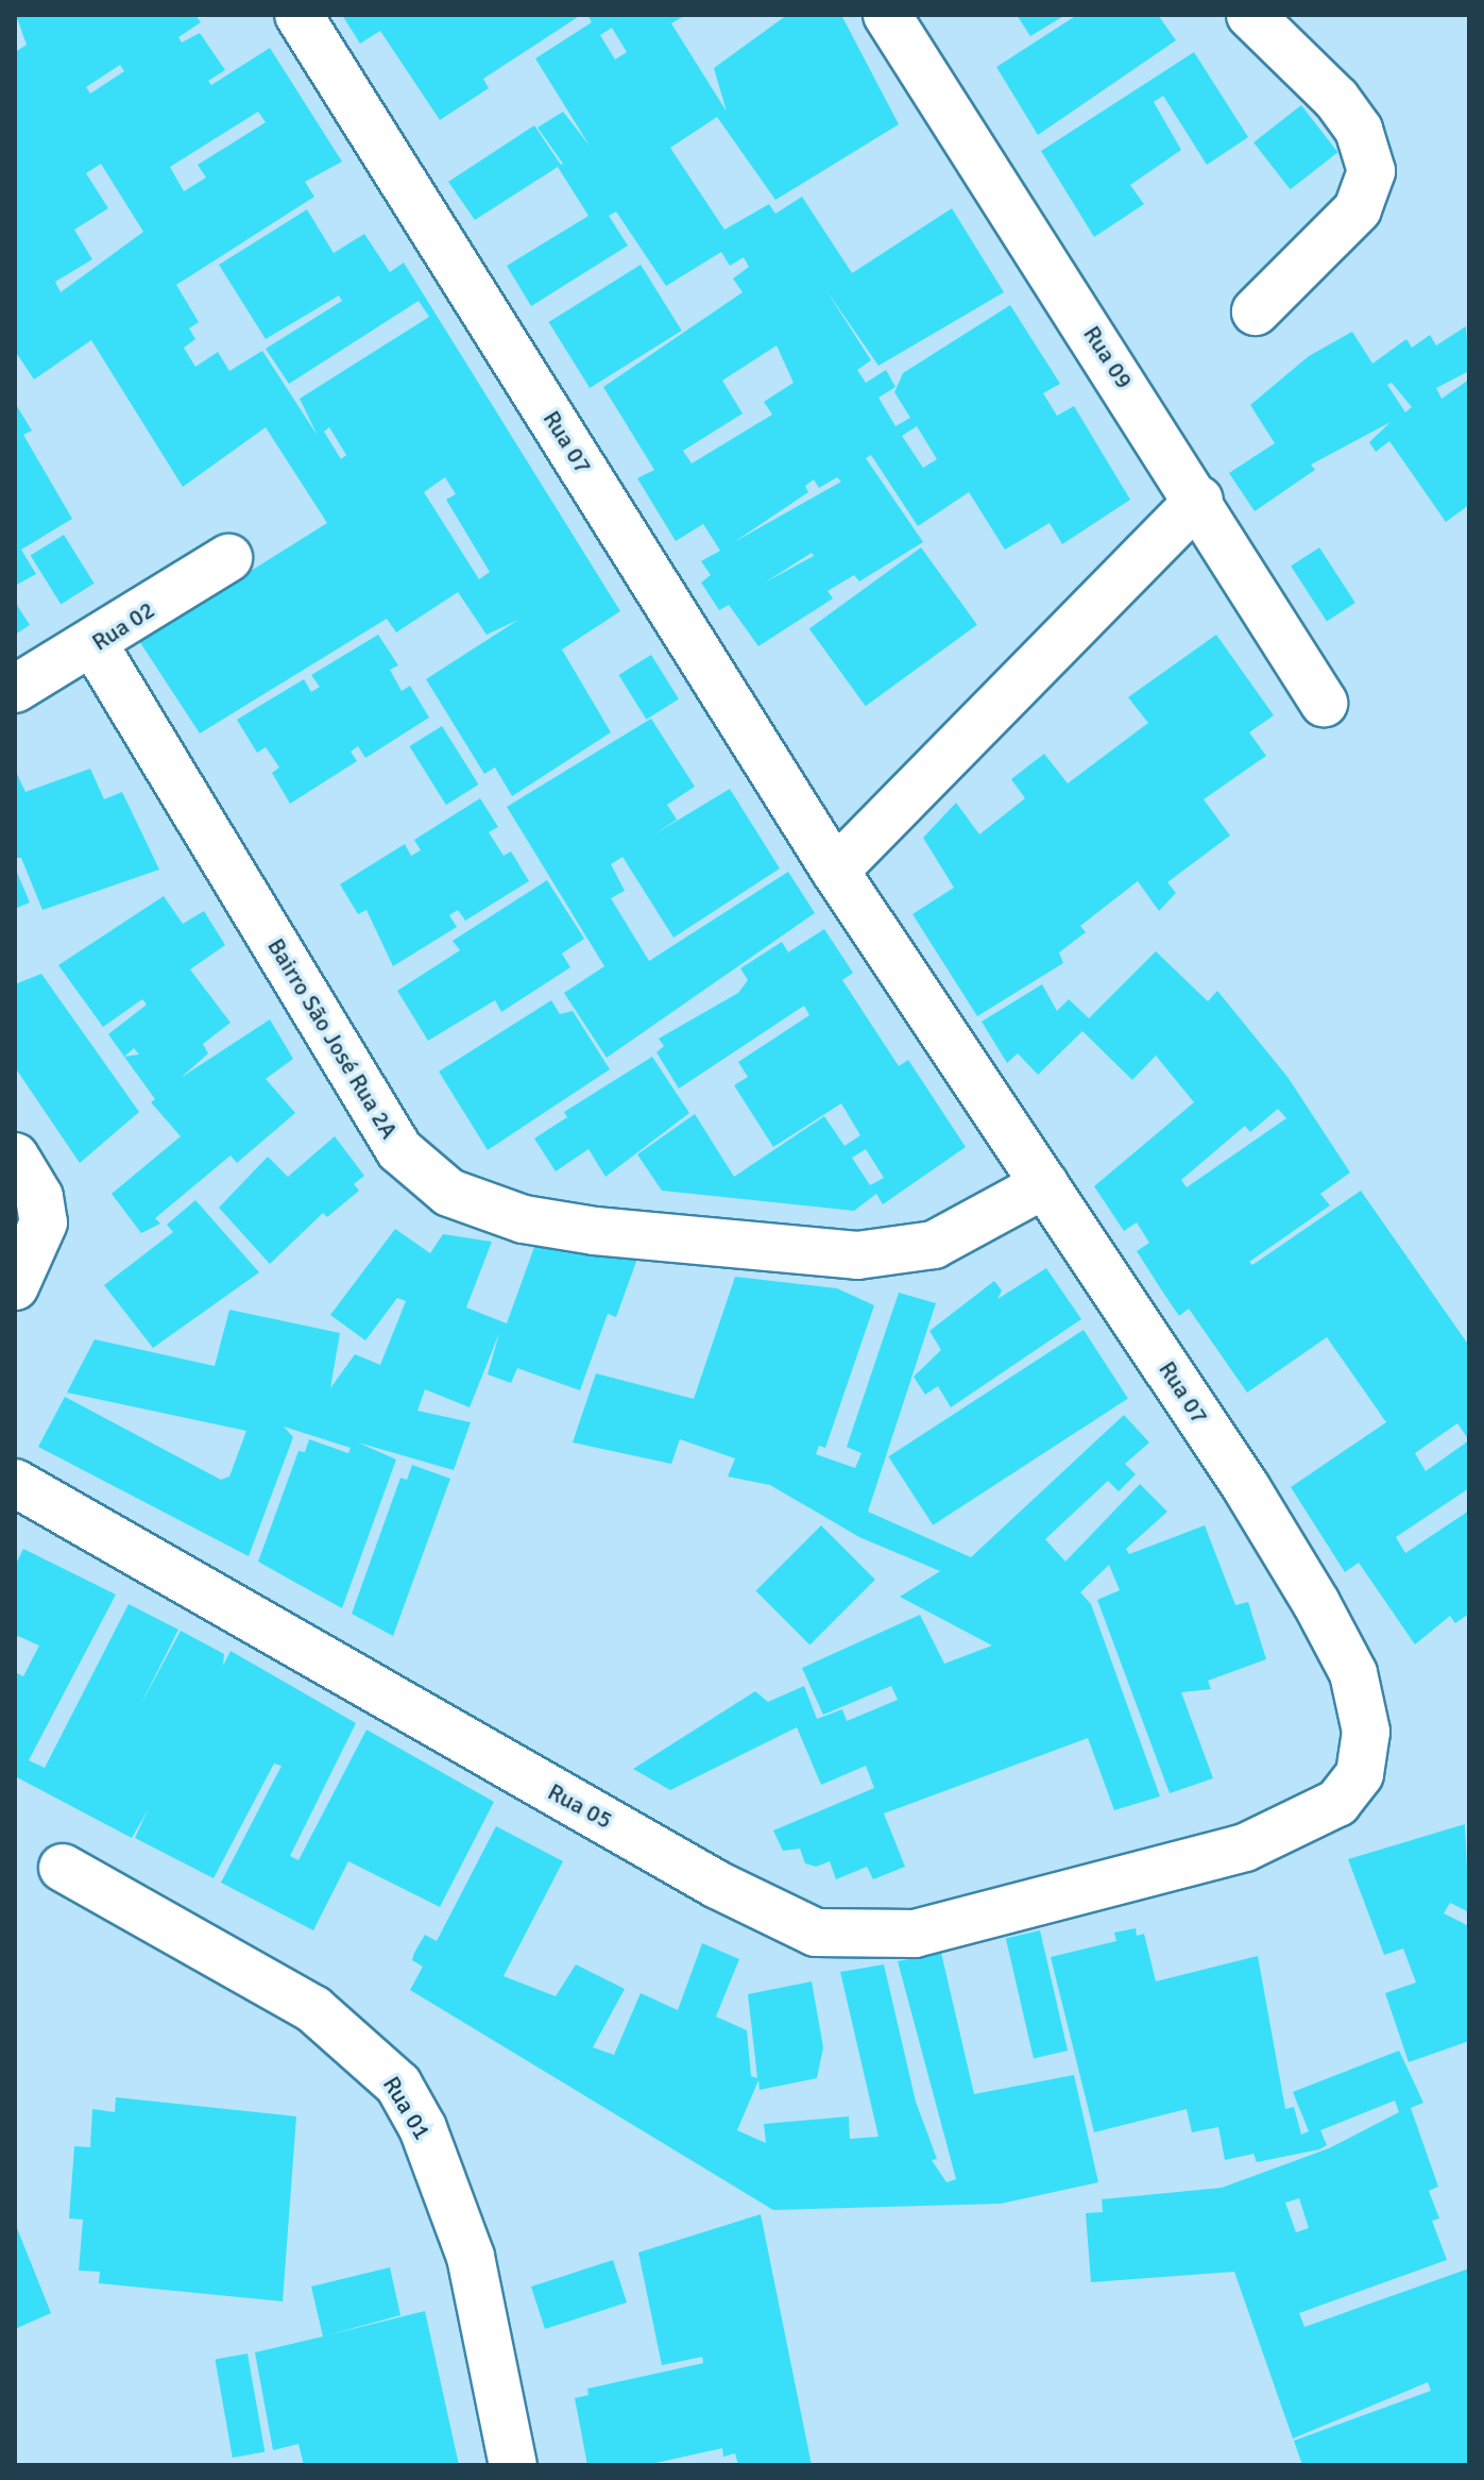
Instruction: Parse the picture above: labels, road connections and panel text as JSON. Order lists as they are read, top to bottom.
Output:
{
  "streets": {
    "street": [
      "Rua 09",
      "Rua 07",
      "Rua 02",
      "Bairro São José Rua 2A",
      "Rua 05",
      "Rua 01"
    ]
  },
  "crossings": [
    ["Rua 07", "Bairro São José Rua 2A"],
    ["Rua 07", "Rua 05"],
    ["Rua 02", "Bairro São José Rua 2A"]
  ]
}
